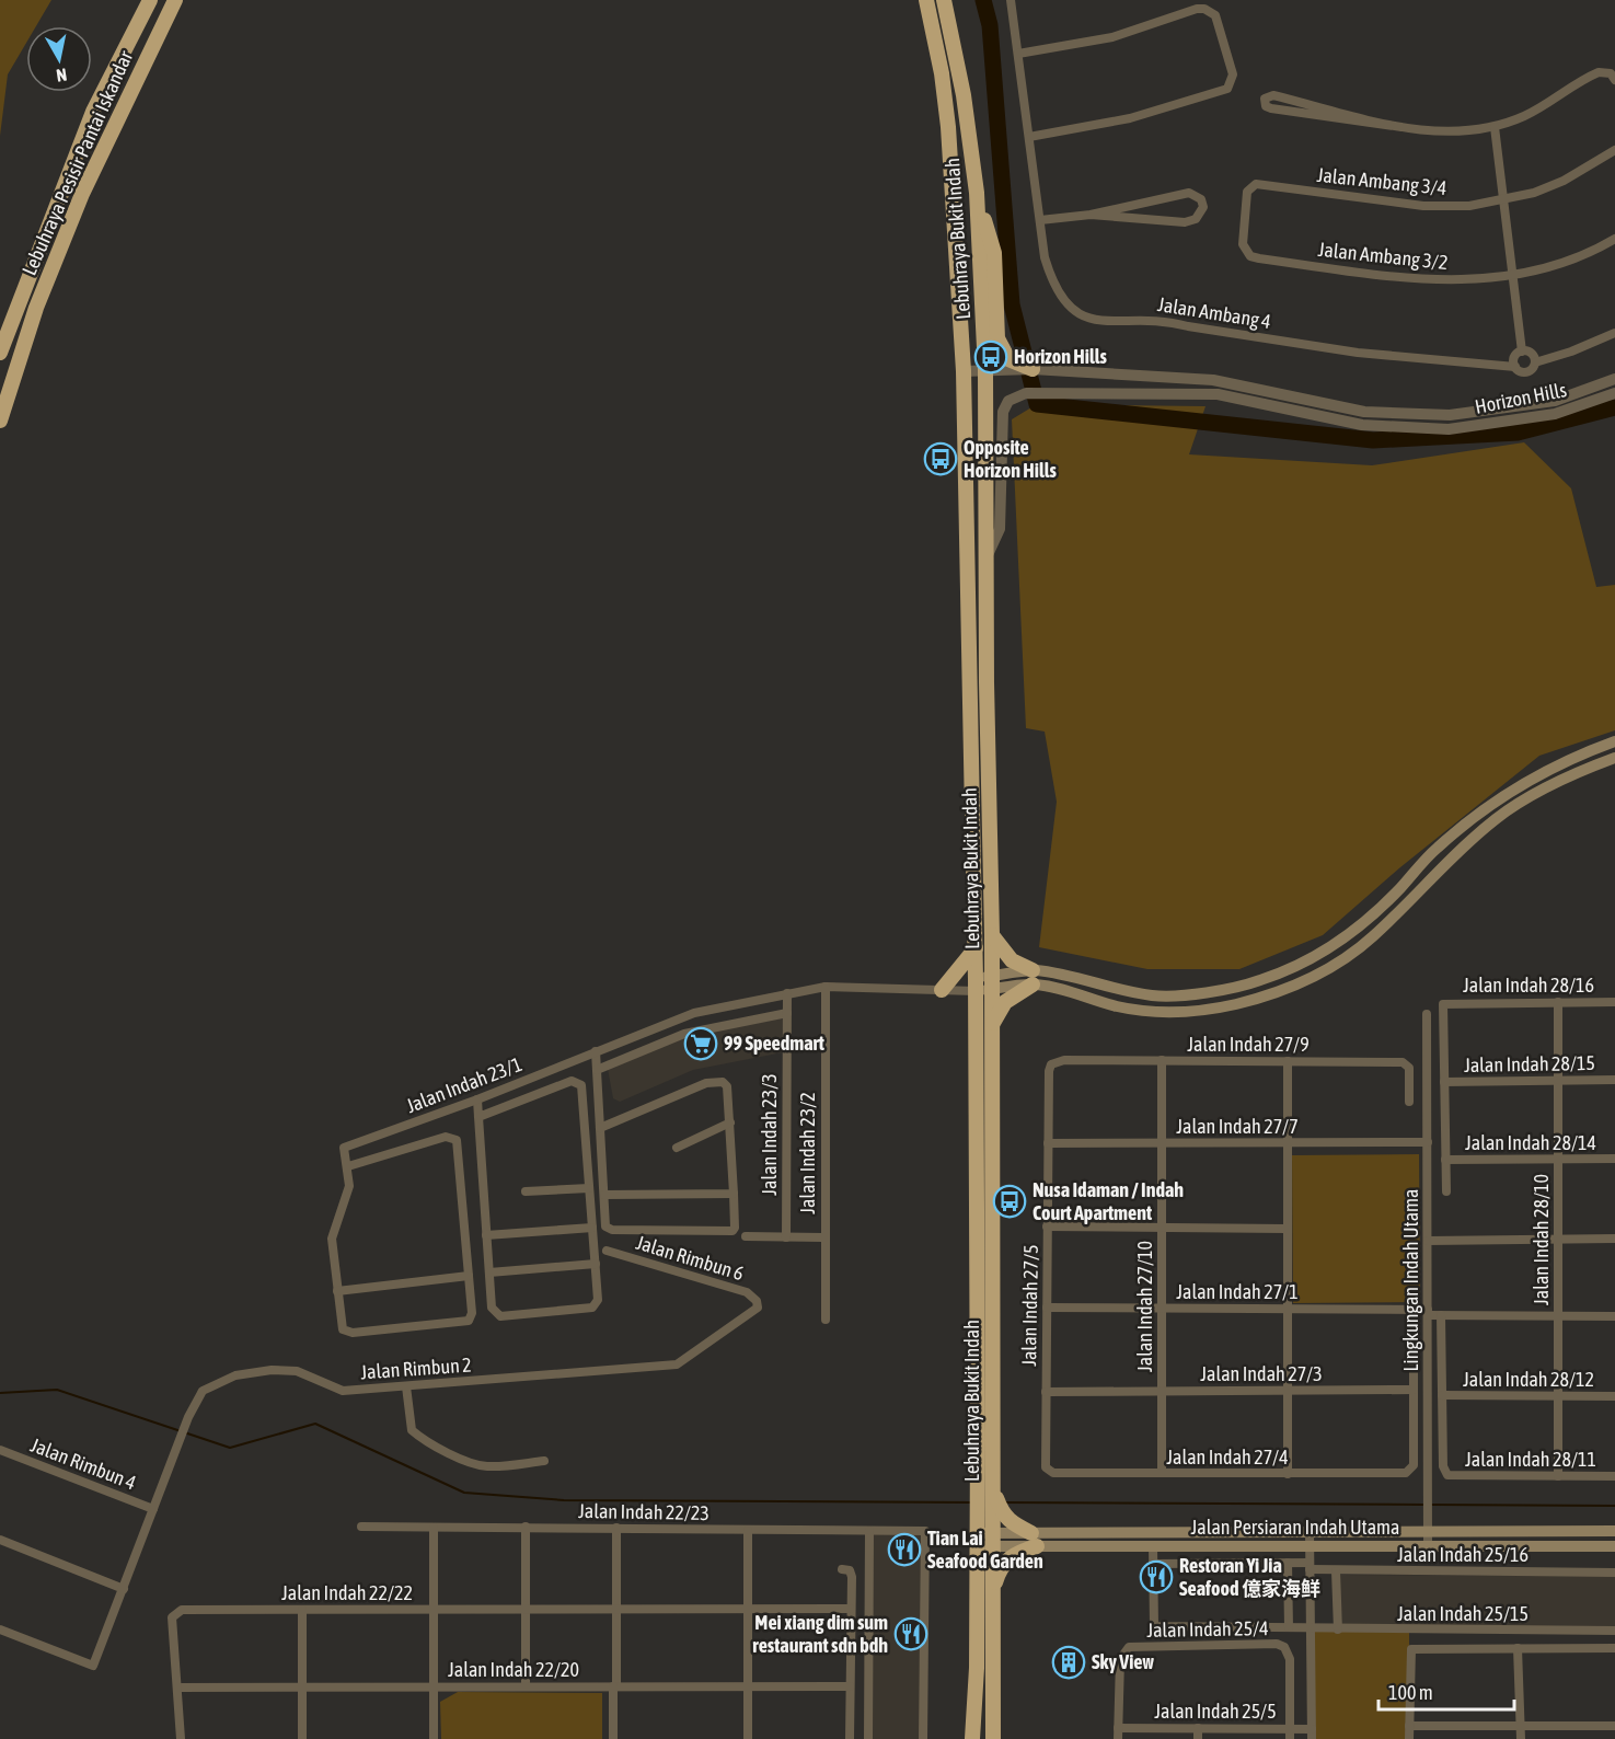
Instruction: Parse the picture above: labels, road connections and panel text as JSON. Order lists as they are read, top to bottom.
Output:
{
  "streets": {
    "highway": ["Lebuhraya Pesisir Pantai Iskandar", "Lebuhraya Bukit Indah"],
    "main road": ["Jalan Persiaran Indah Utama"],
    "street": [
      "Jalan Ambang 3/4",
      "Jalan Ambang 3/2",
      "Jalan Ambang 4",
      "Horizon Hills",
      "Jalan Indah 28/16",
      "Jalan Indah 27/9",
      "Jalan Indah 28/15",
      "Jalan Indah 23/1",
      "Jalan Indah 27/7",
      "Jalan Indah 23/3",
      "Jalan Indah 28/14",
      "Jalan Indah 23/2",
      "Jalan Indah 28/10",
      "Jalan Rimbun 6",
      "Lingkungan Indah Utama",
      "Jalan Indah 27/1",
      "Jalan Indah 27/5",
      "Jalan Indah 27/10",
      "Jalan Rimbun 2",
      "Jalan Indah 27/3",
      "Jalan Indah 28/12",
      "Jalan Indah 27/4",
      "Jalan Indah 28/11",
      "Jalan Rimbun 4",
      "Jalan Indah 22/23",
      "Jalan Indah 25/16",
      "Jalan Indah 22/22",
      "Jalan Indah 25/15",
      "Jalan Indah 25/4",
      "Jalan Indah 22/20",
      "Jalan Indah 25/5"
    ]
  },
  "crossings": [
    ["Jalan Ambang 3/4", "Jalan Ambang 3/2"],
    ["Lebuhraya Bukit Indah", "Horizon Hills"],
    ["Lebuhraya Bukit Indah", "Jalan Indah 23/1"],
    ["Lebuhraya Bukit Indah", "Jalan Persiaran Indah Utama"],
    ["Jalan Indah 28/16", "Jalan Indah 28/15"],
    ["Jalan Indah 28/16", "Jalan Indah 28/10"],
    ["Jalan Indah 27/9", "Jalan Indah 27/5"],
    ["Jalan Indah 27/9", "Jalan Indah 27/10"],
    ["Jalan Indah 28/15", "Jalan Indah 28/10"],
    ["Jalan Indah 23/1", "Jalan Indah 23/3"],
    ["Jalan Indah 23/1", "Jalan Indah 23/2"],
    ["Jalan Indah 27/7", "Lingkungan Indah Utama"],
    ["Jalan Indah 27/7", "Jalan Indah 27/5"],
    ["Jalan Indah 27/7", "Jalan Indah 27/10"],
    ["Jalan Indah 28/14", "Jalan Indah 28/10"],
    ["Jalan Indah 28/10", "Jalan Indah 27/1"],
    ["Jalan Indah 28/10", "Jalan Indah 28/12"],
    ["Jalan Indah 28/10", "Jalan Indah 28/11"],
    ["Jalan Rimbun 6", "Jalan Rimbun 2"],
    ["Lingkungan Indah Utama", "Jalan Indah 27/1"],
    ["Lingkungan Indah Utama", "Jalan Persiaran Indah Utama"],
    ["Jalan Indah 27/1", "Jalan Indah 27/5"],
    ["Jalan Indah 27/1", "Jalan Indah 27/10"],
    ["Jalan Indah 27/5", "Jalan Indah 27/3"],
    ["Jalan Indah 27/5", "Jalan Indah 27/4"],
    ["Jalan Indah 27/10", "Jalan Indah 27/3"],
    ["Jalan Indah 27/10", "Jalan Indah 27/4"],
    ["Jalan Rimbun 2", "Jalan Rimbun 4"],
    ["Jalan Indah 27/3", "Jalan Indah 27/4"],
    ["Jalan Indah 28/12", "Jalan Indah 28/11"],
    ["Jalan Indah 25/16", "Jalan Indah 25/15"],
    ["Jalan Indah 22/22", "Jalan Indah 22/20"],
    ["Jalan Indah 25/4", "Jalan Indah 25/5"]
  ],
  "places": {
    "bus stop": ["Horizon Hills", "Opposite Horizon Hills", "Nusa Idaman / Indah Court Apartment"],
    "supermarket": ["99 Speedmart"],
    "restaurant": ["Tian Lai Seafood Garden", "Restoran Yi Jia Seafood 億家海鲜", "Mei xiang dim sum restaurant sdn bdh"],
    "building": ["Sky View"]
  },
  "scale_bar": "100 m",
  "north": "bottom"
}
